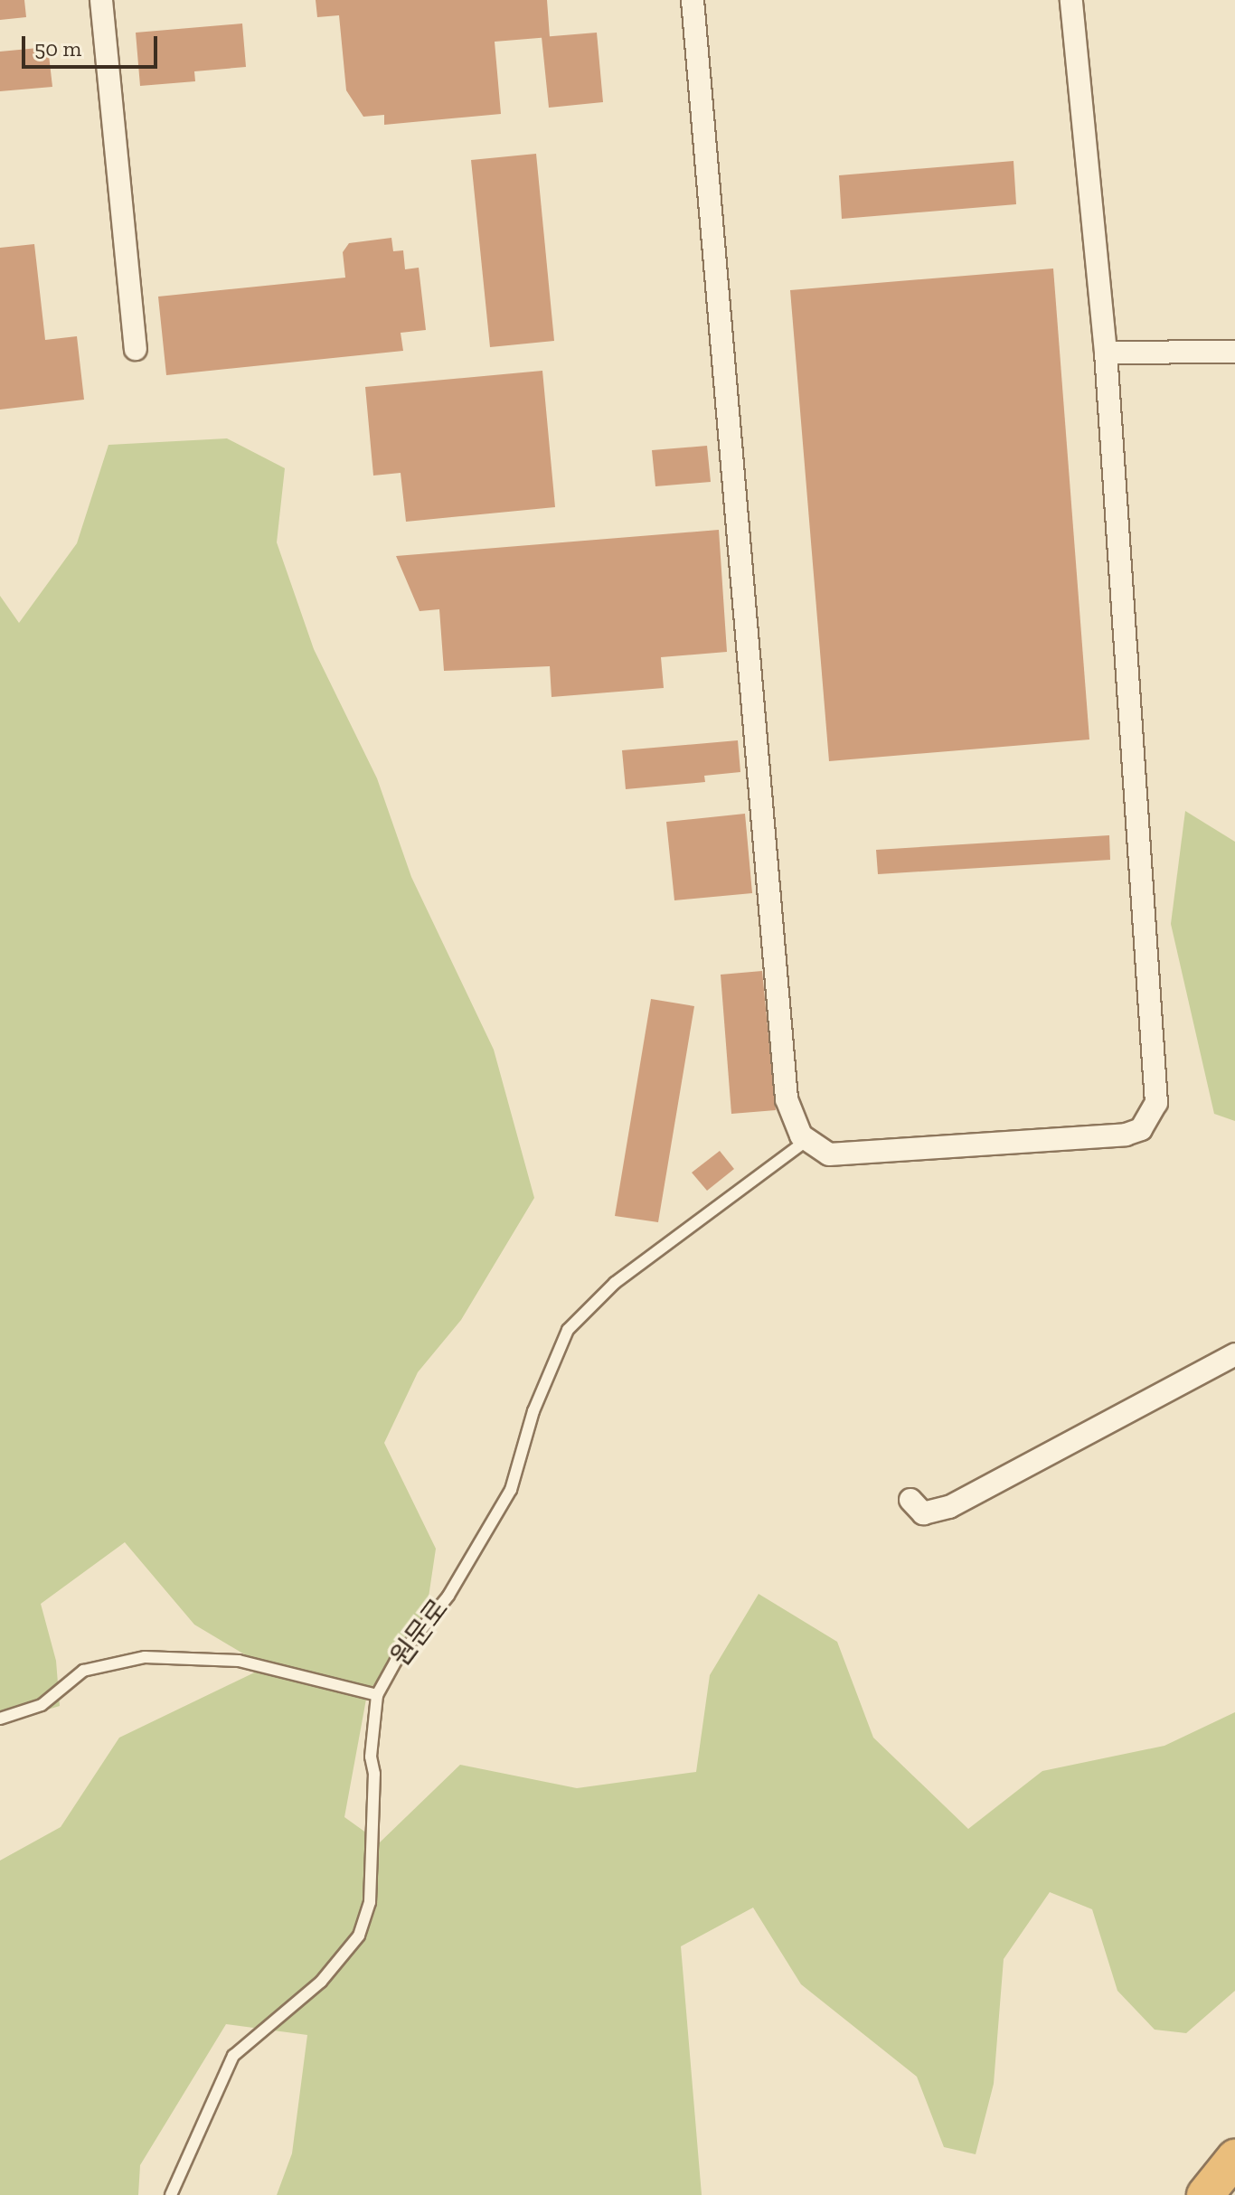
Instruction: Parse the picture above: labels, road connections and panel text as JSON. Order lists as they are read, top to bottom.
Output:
{
  "streets": {
    "lane": ["원문로"]
  },
  "scale_bar": "50 m"
}
